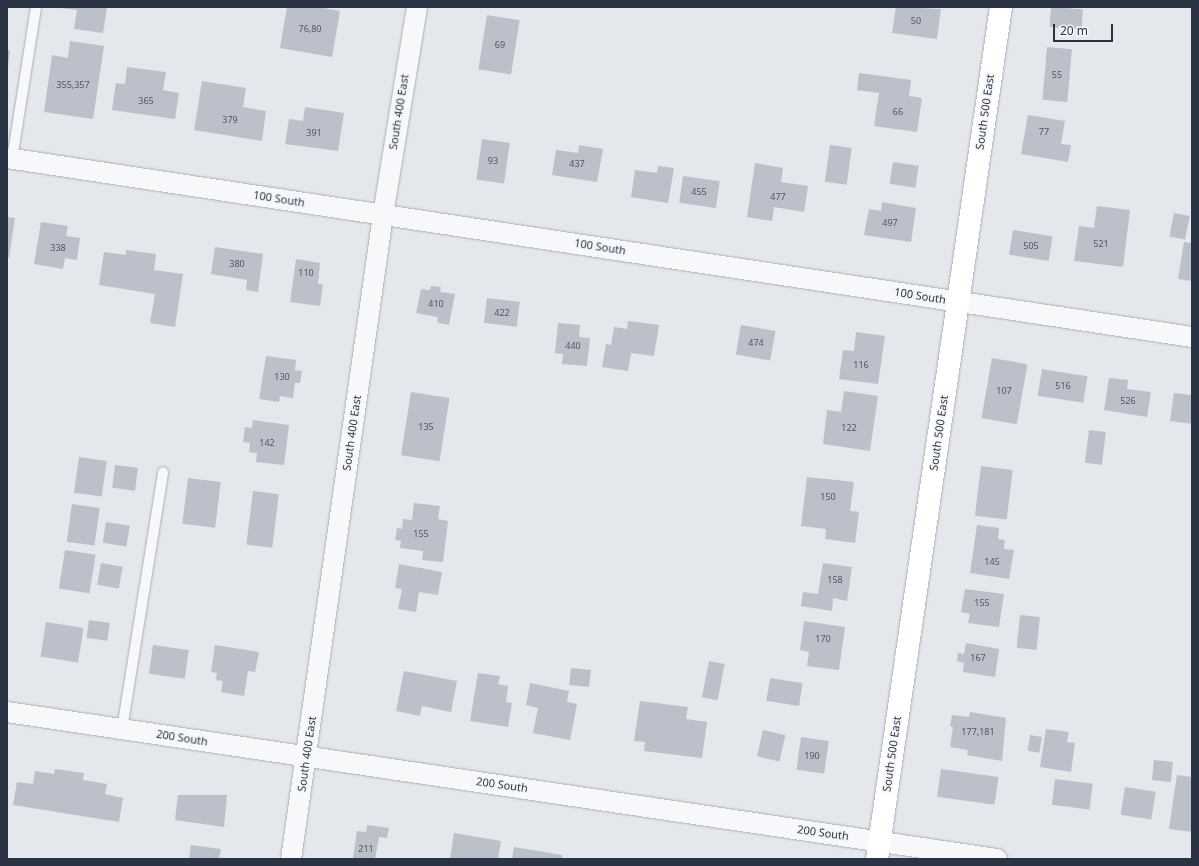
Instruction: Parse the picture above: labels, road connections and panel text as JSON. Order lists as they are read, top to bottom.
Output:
{
  "streets": {
    "street": [
      "South 400 East",
      "South 500 East",
      "100 South",
      "200 South"
    ]
  },
  "crossings": [
    ["South 400 East", "100 South"],
    ["South 400 East", "200 South"],
    ["South 500 East", "100 South"],
    ["South 500 East", "200 South"]
  ],
  "house_numbers": [
    "50",
    "76,80",
    "69",
    "55",
    "355,357",
    "365",
    "66",
    "379",
    "77",
    "391",
    "93",
    "437",
    "455",
    "477",
    "497",
    "521",
    "505",
    "338",
    "380",
    "110",
    "410",
    "422",
    "474",
    "440",
    "116",
    "130",
    "516",
    "107",
    "526",
    "135",
    "122",
    "142",
    "150",
    "155",
    "145",
    "158",
    "155",
    "170",
    "167",
    "177,181",
    "190",
    "211"
  ],
  "scale_bar": "20 m"
}
